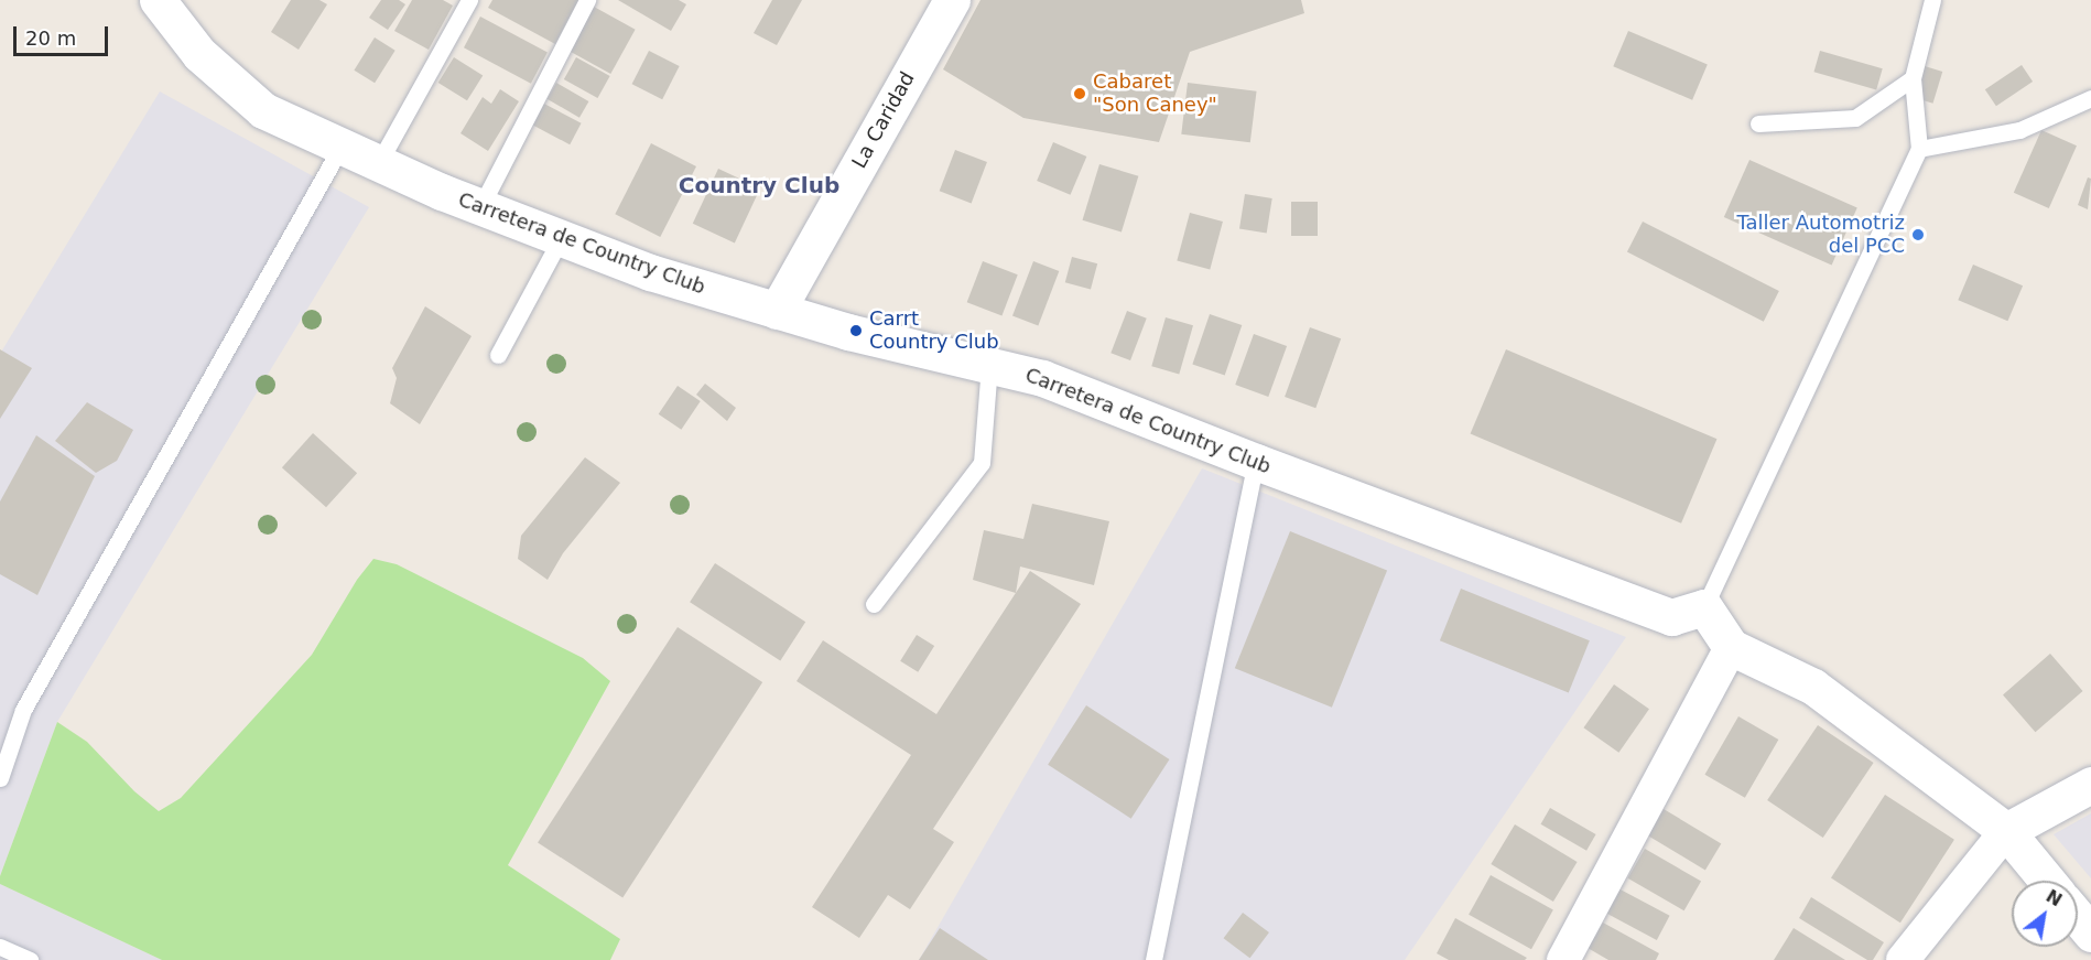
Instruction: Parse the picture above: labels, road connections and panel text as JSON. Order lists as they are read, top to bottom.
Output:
{
  "streets": {
    "street": ["La Caridad", "Carretera de Country Club"]
  },
  "crossings": [
    ["La Caridad", "Carretera de Country Club"]
  ],
  "districts": ["Country Club"],
  "places": ["Cabaret \"Son Caney\"", "Taller Automotriz del PCC", "Carrt Country Club"],
  "scale_bar": "20 m",
  "north": "top right"
}
